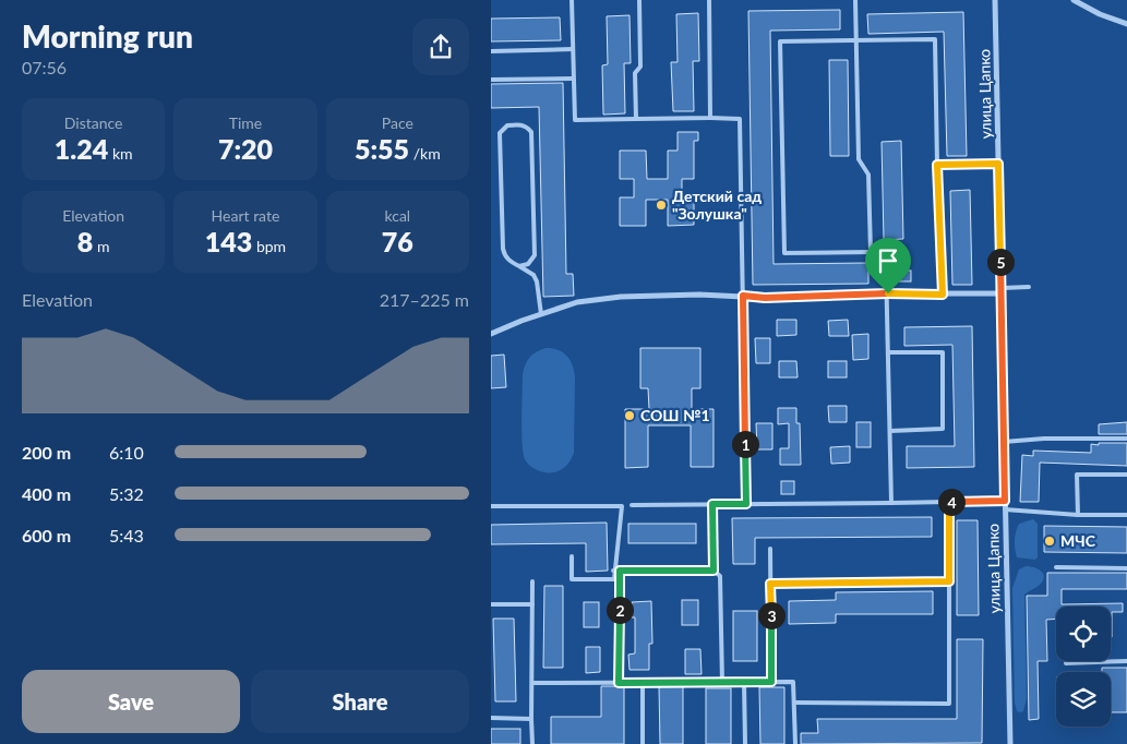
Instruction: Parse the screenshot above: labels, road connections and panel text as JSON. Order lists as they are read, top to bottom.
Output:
{
  "streets": {
    "street": ["улица Цапко"]
  },
  "places": ["Детский сад \"Золушка\"", "СОШ №1", "МЧС"],
  "page": {
    "heading": ["Morning run", "07:56"],
    "stats": [
      ["Distance", "1.24 km"],
      ["Time", "7:20"],
      ["Pace", "5:55 /km"],
      ["Elevation", "8 m"],
      ["Heart rate", "143 bpm"],
      ["kcal", "76"]
    ],
    "pins": [
      "5",
      "1",
      "4",
      "2",
      "3"
    ],
    "chart": ["Elevation", "217–225 m"],
    "list": [
      {
        "name": "200 m",
        "note": "6:10"
      },
      {
        "name": "400 m",
        "note": "5:32"
      },
      {
        "name": "600 m",
        "note": "5:43"
      }
    ],
    "buttons": ["Save", "Share"]
  }
}
